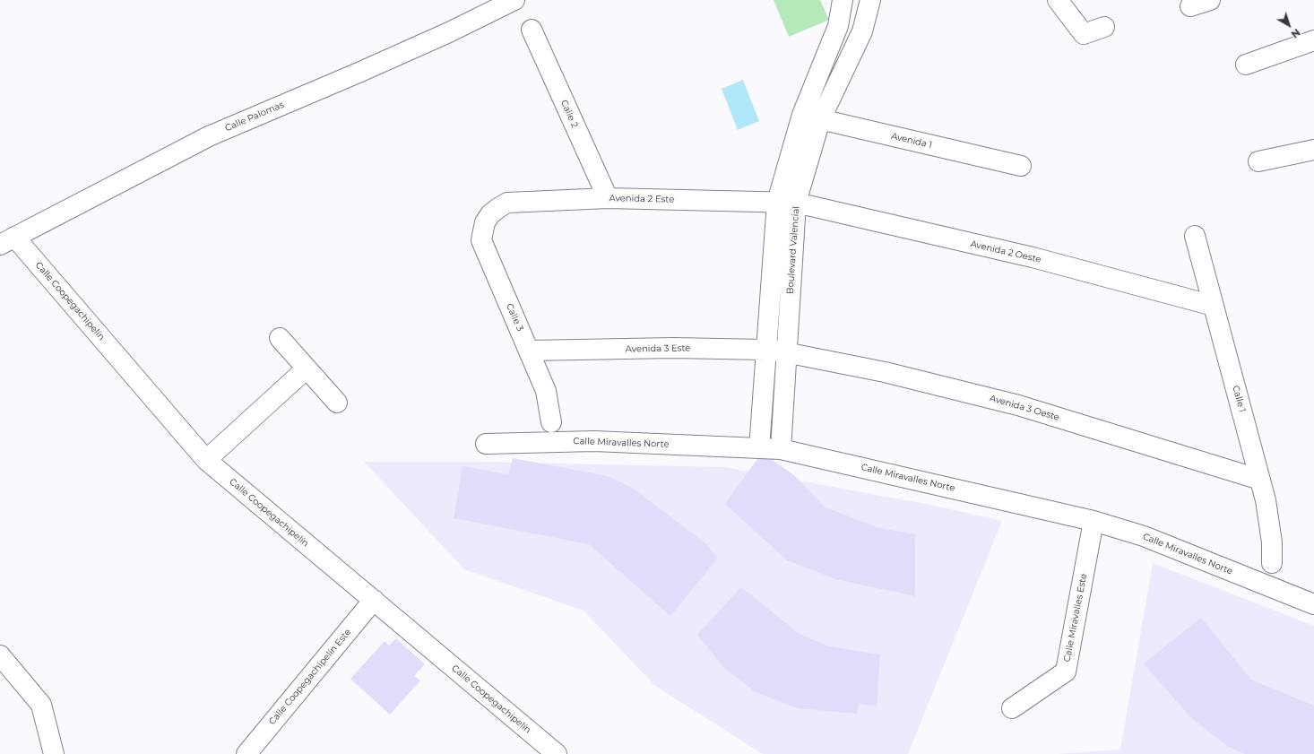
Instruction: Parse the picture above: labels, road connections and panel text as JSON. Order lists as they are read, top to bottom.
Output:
{
  "streets": {
    "street": [
      "Calle 2",
      "Calle Palomas",
      "Avenida 1",
      "Avenida 2 Este",
      "Boulevard Valencial",
      "Avenida 2 Oeste",
      "Calle Coopegachipelín",
      "Calle 3",
      "Avenida 3 Este",
      "Calle 1",
      "Avenida 3 Oeste",
      "Calle Miravalles Norte",
      "Calle Miravalles Este",
      "Calle Coopegachipelín Este"
    ]
  },
  "crossings": [
    ["Calle 2", "Avenida 2 Este"],
    ["Calle Palomas", "Calle Coopegachipelín"],
    ["Avenida 1", "Boulevard Valencial"],
    ["Avenida 2 Este", "Boulevard Valencial"],
    ["Avenida 2 Este", "Avenida 2 Oeste"],
    ["Avenida 2 Este", "Calle 3"],
    ["Boulevard Valencial", "Avenida 2 Oeste"],
    ["Boulevard Valencial", "Avenida 3 Este"],
    ["Boulevard Valencial", "Avenida 3 Oeste"],
    ["Boulevard Valencial", "Calle Miravalles Norte"],
    ["Avenida 2 Oeste", "Calle 1"],
    ["Calle Coopegachipelín", "Calle Coopegachipelín Este"],
    ["Calle 3", "Avenida 3 Este"],
    ["Avenida 3 Este", "Avenida 3 Oeste"],
    ["Calle 1", "Avenida 3 Oeste"],
    ["Calle Miravalles Norte", "Calle Miravalles Este"]
  ],
  "north": "bottom right"
}
